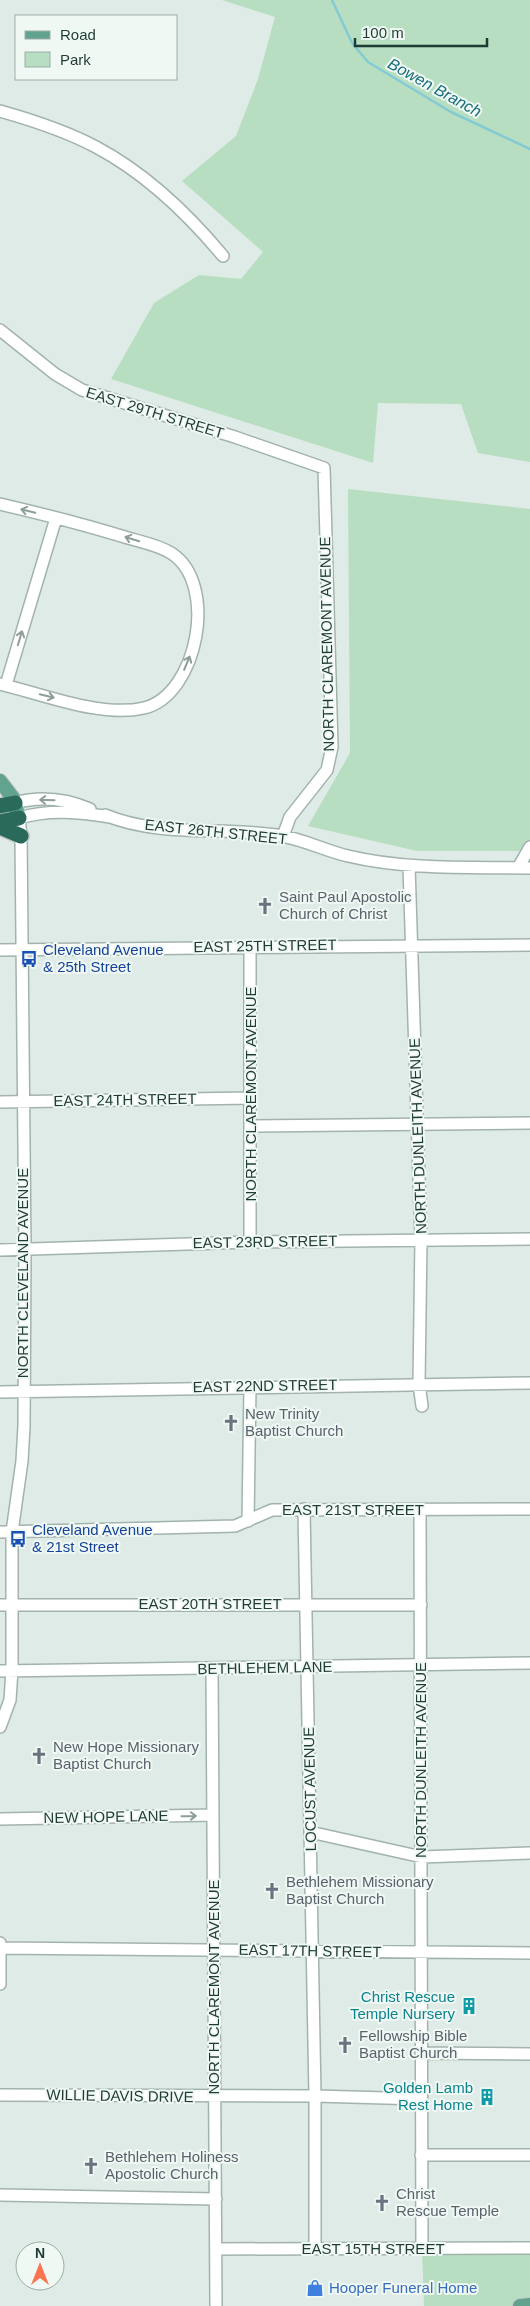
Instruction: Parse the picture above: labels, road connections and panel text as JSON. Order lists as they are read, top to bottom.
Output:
{
  "streets": {
    "street": [
      "EAST 29TH STREET",
      "NORTH CLAREMONT AVENUE",
      "EAST 26TH STREET",
      "EAST 25TH STREET",
      "EAST 24TH STREET",
      "NORTH DUNLEITH AVENUE",
      "EAST 23RD STREET",
      "NORTH CLEVELAND AVENUE",
      "EAST 22ND STREET",
      "EAST 21ST STREET",
      "EAST 20TH STREET",
      "BETHLEHEM LANE",
      "LOCUST AVENUE",
      "NEW HOPE LANE",
      "EAST 17TH STREET",
      "WILLIE DAVIS DRIVE",
      "EAST 15TH STREET"
    ]
  },
  "crossings": [
    ["EAST 29TH STREET", "NORTH CLAREMONT AVENUE"],
    ["NORTH CLAREMONT AVENUE", "EAST 26TH STREET"],
    ["NORTH CLAREMONT AVENUE", "EAST 25TH STREET"],
    ["NORTH CLAREMONT AVENUE", "EAST 24TH STREET"],
    ["NORTH CLAREMONT AVENUE", "EAST 23RD STREET"],
    ["NORTH CLAREMONT AVENUE", "BETHLEHEM LANE"],
    ["NORTH CLAREMONT AVENUE", "NEW HOPE LANE"],
    ["NORTH CLAREMONT AVENUE", "EAST 17TH STREET"],
    ["NORTH CLAREMONT AVENUE", "WILLIE DAVIS DRIVE"],
    ["NORTH CLAREMONT AVENUE", "EAST 15TH STREET"],
    ["EAST 26TH STREET", "NORTH DUNLEITH AVENUE"],
    ["EAST 26TH STREET", "NORTH CLEVELAND AVENUE"],
    ["EAST 25TH STREET", "NORTH DUNLEITH AVENUE"],
    ["EAST 25TH STREET", "NORTH CLEVELAND AVENUE"],
    ["EAST 24TH STREET", "NORTH CLEVELAND AVENUE"],
    ["NORTH DUNLEITH AVENUE", "EAST 23RD STREET"],
    ["NORTH DUNLEITH AVENUE", "EAST 22ND STREET"],
    ["NORTH DUNLEITH AVENUE", "EAST 21ST STREET"],
    ["NORTH DUNLEITH AVENUE", "EAST 20TH STREET"],
    ["NORTH DUNLEITH AVENUE", "BETHLEHEM LANE"],
    ["NORTH DUNLEITH AVENUE", "EAST 17TH STREET"],
    ["NORTH DUNLEITH AVENUE", "WILLIE DAVIS DRIVE"],
    ["NORTH DUNLEITH AVENUE", "EAST 15TH STREET"],
    ["EAST 23RD STREET", "NORTH CLEVELAND AVENUE"],
    ["NORTH CLEVELAND AVENUE", "EAST 22ND STREET"],
    ["NORTH CLEVELAND AVENUE", "EAST 21ST STREET"],
    ["NORTH CLEVELAND AVENUE", "EAST 20TH STREET"],
    ["NORTH CLEVELAND AVENUE", "BETHLEHEM LANE"],
    ["EAST 21ST STREET", "LOCUST AVENUE"],
    ["EAST 20TH STREET", "LOCUST AVENUE"],
    ["BETHLEHEM LANE", "LOCUST AVENUE"],
    ["LOCUST AVENUE", "EAST 17TH STREET"],
    ["LOCUST AVENUE", "WILLIE DAVIS DRIVE"],
    ["LOCUST AVENUE", "EAST 15TH STREET"]
  ],
  "one_way": ["NEW HOPE LANE"],
  "water": ["Bowen Branch"],
  "places": {
    "church": [
      "Saint Paul Apostolic Church of Christ",
      "New Trinity Baptist Church",
      "New Hope Missionary Baptist Church",
      "Bethlehem Missionary Baptist Church",
      "Fellowship Bible Baptist Church",
      "Bethlehem Holiness Apostolic Church",
      "Christ Rescue Temple"
    ],
    "bus stop": ["Cleveland Avenue & 25th Street", "Cleveland Avenue & 21st Street"],
    "building": ["Christ Rescue Temple Nursery", "Golden Lamb Rest Home"],
    "shop": ["Hooper Funeral Home"]
  },
  "legend": ["Road", "Park"],
  "scale_bar": "100 m",
  "north": "top"
}
